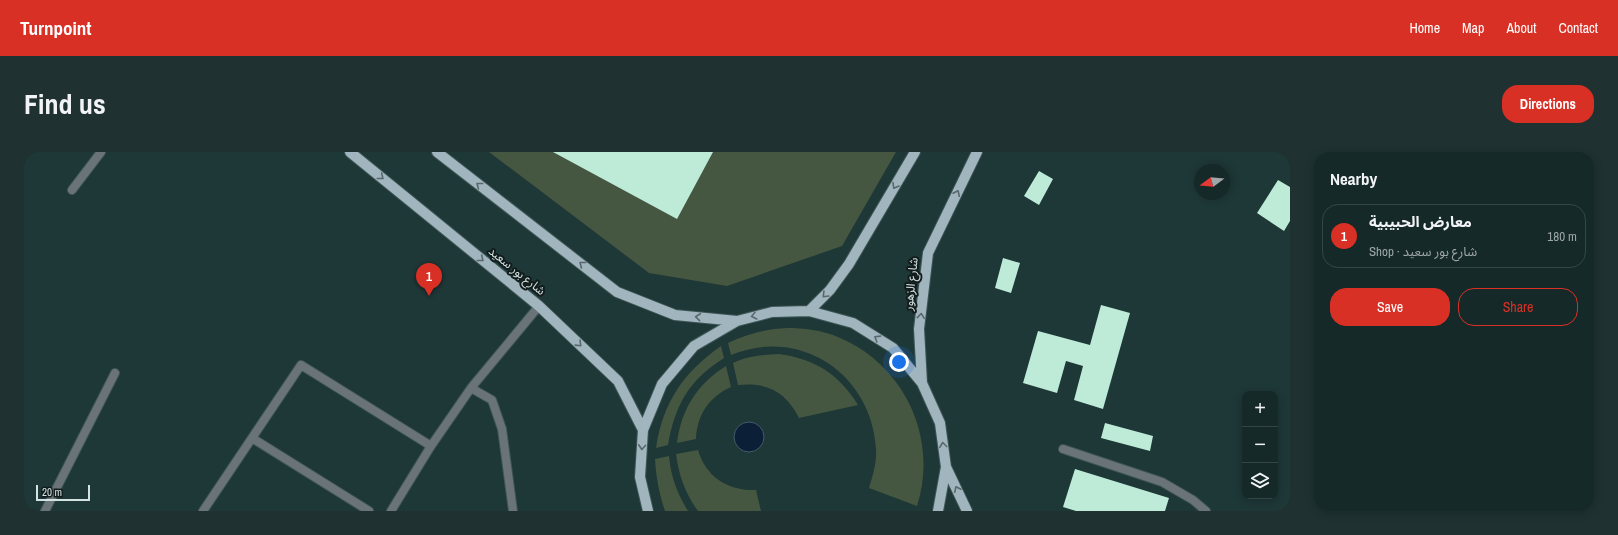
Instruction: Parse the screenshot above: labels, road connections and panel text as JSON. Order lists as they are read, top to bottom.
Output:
{
  "streets": {
    "main road": ["شارع بور سعيد", "شارع الزهور"]
  },
  "scale_bar": "20 m",
  "north": "left",
  "page": {
    "header": "Turnpoint",
    "nav": [
      "Home",
      "Map",
      "About",
      "Contact"
    ],
    "title": "Find us",
    "buttons": [
      "Directions",
      ["Save", "Share"]
    ],
    "heading": "Nearby",
    "list": [
      {
        "mark": "1",
        "name": "معارض الحبيبية",
        "note": "Shop · شارع بور سعيد",
        "value": "180 m"
      }
    ],
    "pins": "1",
    "map_buttons": ["+", "−"],
    "scale": "20 m"
  }
}
